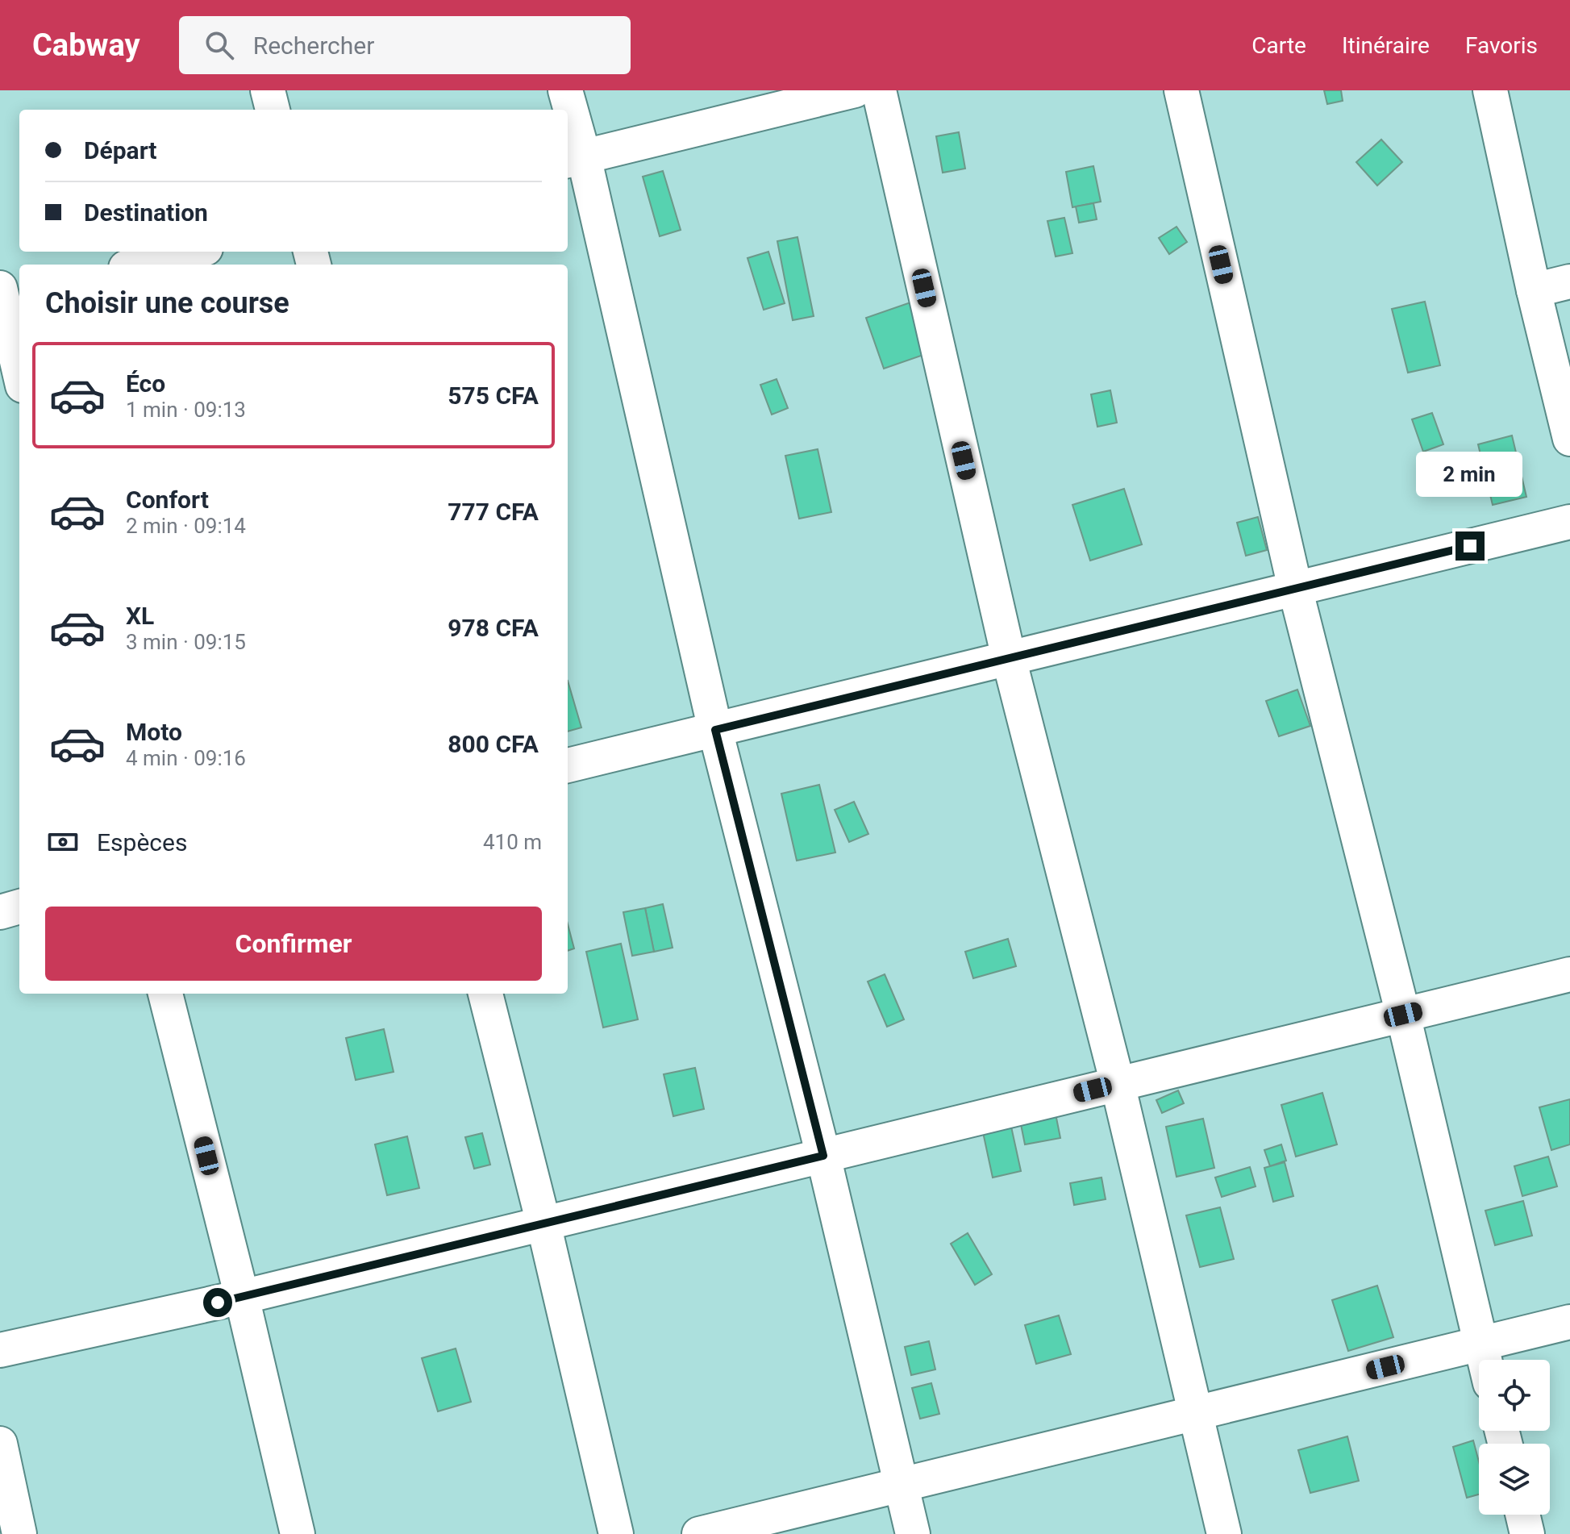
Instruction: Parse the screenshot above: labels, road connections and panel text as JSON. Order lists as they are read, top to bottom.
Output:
{
  "page": {
    "header": "Cabway",
    "search": "Rechercher",
    "nav": ["Carte", "Itinéraire", "Favoris"],
    "banner": ["Départ", "Destination"],
    "heading": "Choisir une course",
    "list": [
      {
        "name": "Éco",
        "note": "1 min · 09:13",
        "value": "575 CFA"
      },
      {
        "name": "Confort",
        "note": "2 min · 09:14",
        "value": "777 CFA"
      },
      {
        "name": "XL",
        "note": "3 min · 09:15",
        "value": "978 CFA"
      },
      {
        "name": "Moto",
        "note": "4 min · 09:16",
        "value": "800 CFA"
      }
    ],
    "bubble": "2 min",
    "pay": ["Espèces", "410 m"],
    "buttons": "Confirmer"
  }
}
